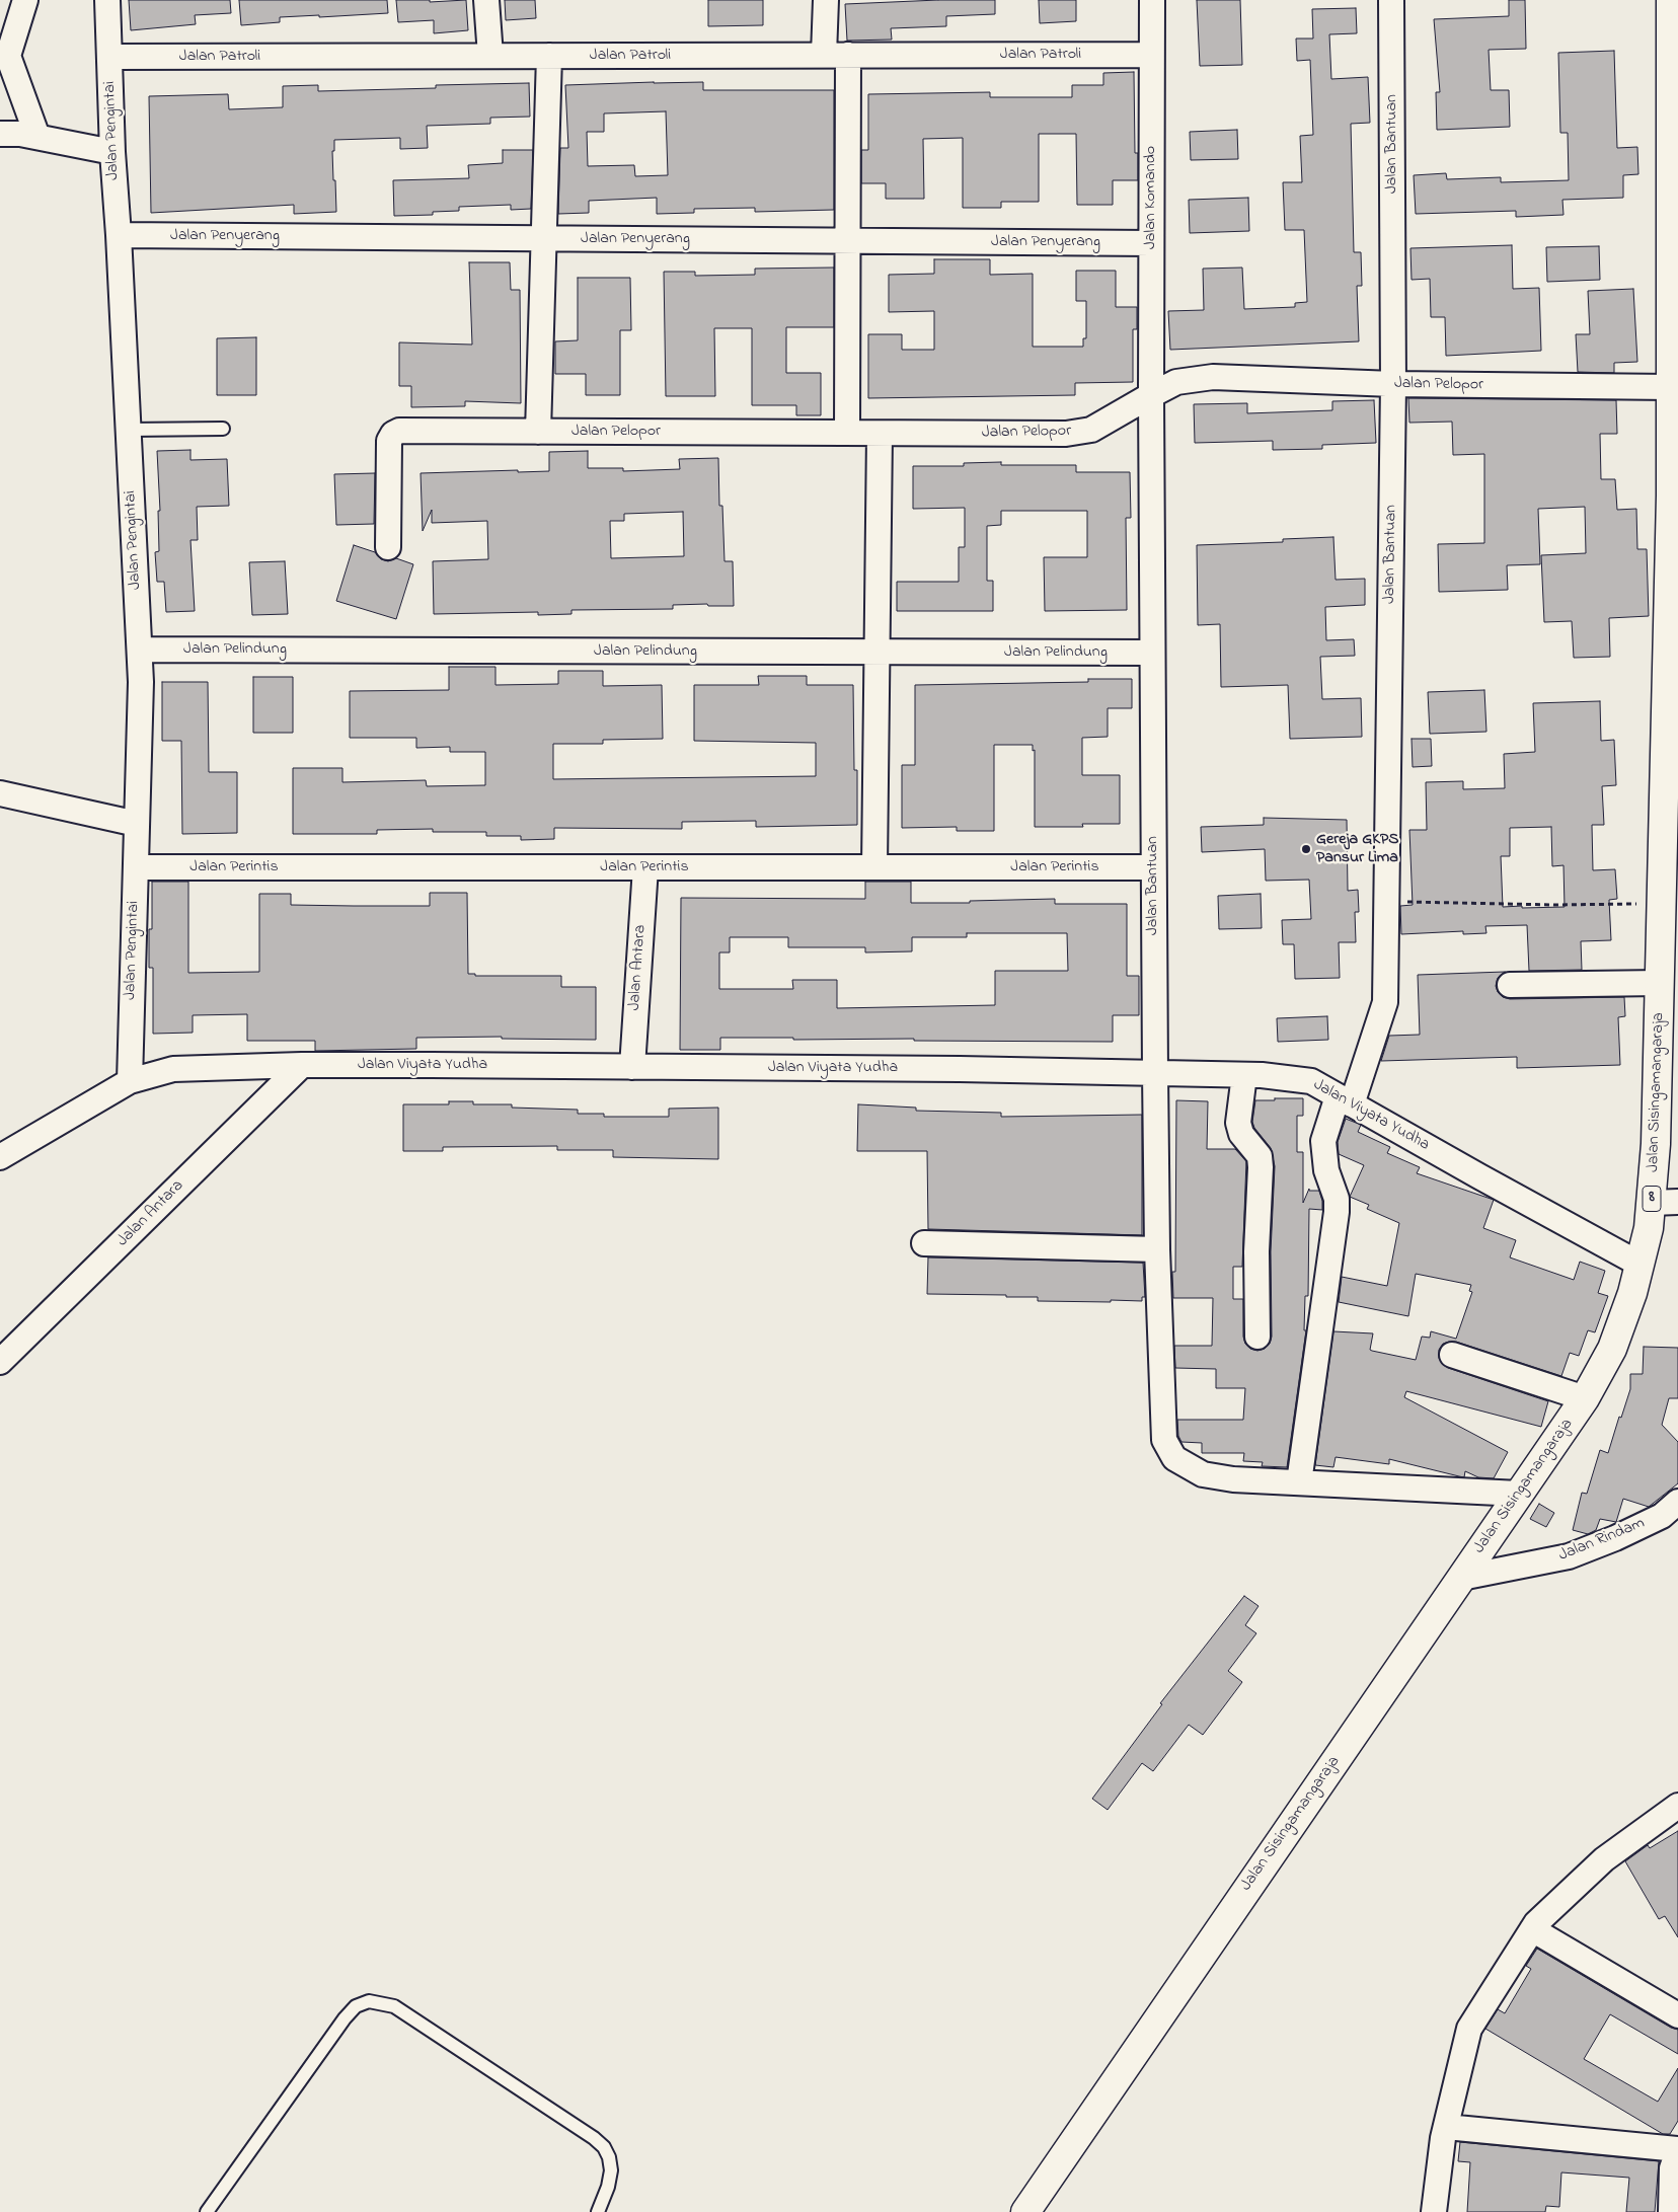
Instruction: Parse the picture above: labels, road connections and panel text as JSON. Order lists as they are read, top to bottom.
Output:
{
  "streets": {
    "highway": ["Jalan Sisingamangaraja", "8"],
    "street": [
      "Jalan Patroli",
      "Jalan Pengintai",
      "Jalan Bantuan",
      "Jalan Komando",
      "Jalan Penyerang",
      "Jalan Pelopor",
      "Jalan Pelindung",
      "Jalan Perintis",
      "Jalan Antara",
      "Jalan Viyata Yudha",
      "Jalan Rindam"
    ]
  },
  "crossings": [
    ["Jalan Patroli", "Jalan Pengintai"],
    ["Jalan Patroli", "Jalan Komando"],
    ["Jalan Pengintai", "Jalan Penyerang"],
    ["Jalan Pengintai", "Jalan Pelindung"],
    ["Jalan Pengintai", "Jalan Perintis"],
    ["Jalan Pengintai", "Jalan Viyata Yudha"],
    ["Jalan Bantuan", "Jalan Komando"],
    ["Jalan Bantuan", "Jalan Pelopor"],
    ["Jalan Bantuan", "Jalan Pelindung"],
    ["Jalan Bantuan", "Jalan Perintis"],
    ["Jalan Bantuan", "Jalan Viyata Yudha"],
    ["Jalan Bantuan", "Jalan Sisingamangaraja"],
    ["Jalan Komando", "Jalan Penyerang"],
    ["Jalan Komando", "Jalan Pelopor"],
    ["Jalan Pelopor", "Jalan Sisingamangaraja"],
    ["Jalan Perintis", "Jalan Antara"],
    ["Jalan Antara", "Jalan Viyata Yudha"],
    ["Jalan Viyata Yudha", "Jalan Sisingamangaraja"],
    ["Jalan Sisingamangaraja", "Jalan Rindam"]
  ],
  "places": ["Gereja GKPS Pansur Lima"]
}
